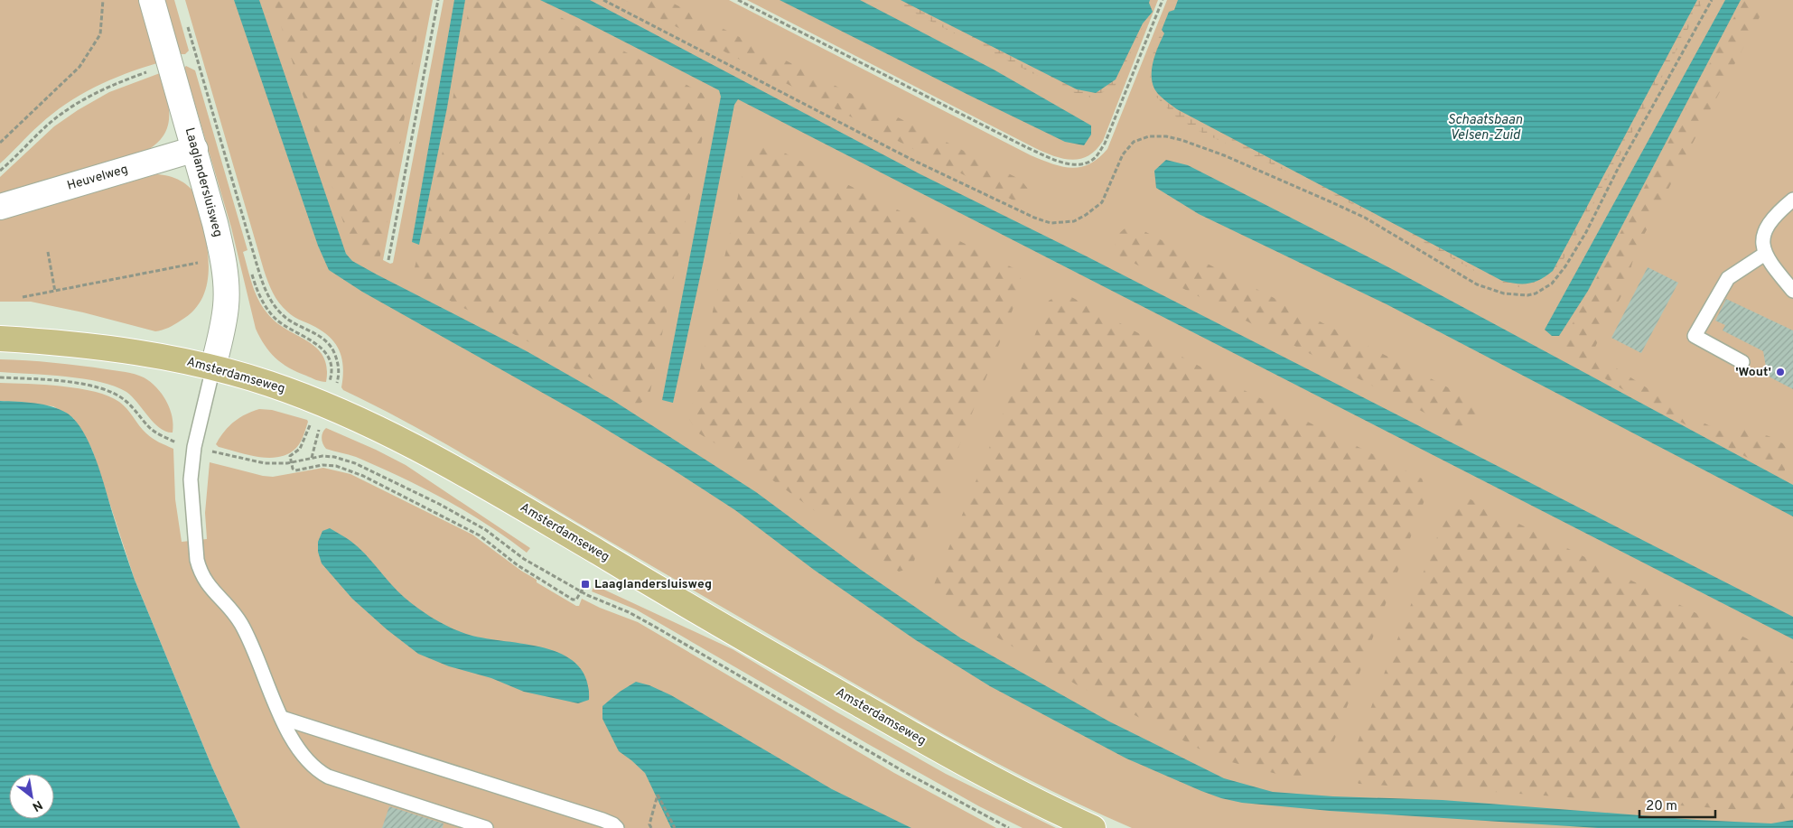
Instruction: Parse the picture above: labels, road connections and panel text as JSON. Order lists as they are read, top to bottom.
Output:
{
  "streets": {
    "main road": ["Amsterdamseweg"],
    "street": ["Heuvelweg", "Laaglandersluisweg"]
  },
  "crossings": [
    ["Heuvelweg", "Laaglandersluisweg"],
    ["Laaglandersluisweg", "Amsterdamseweg"]
  ],
  "water": ["Schaatsbaan Velsen-Zuid"],
  "places": {
    "other": ["'Wout'"],
    "transit": ["Laaglandersluisweg"]
  },
  "scale_bar": "20 m",
  "north": "bottom right"
}
